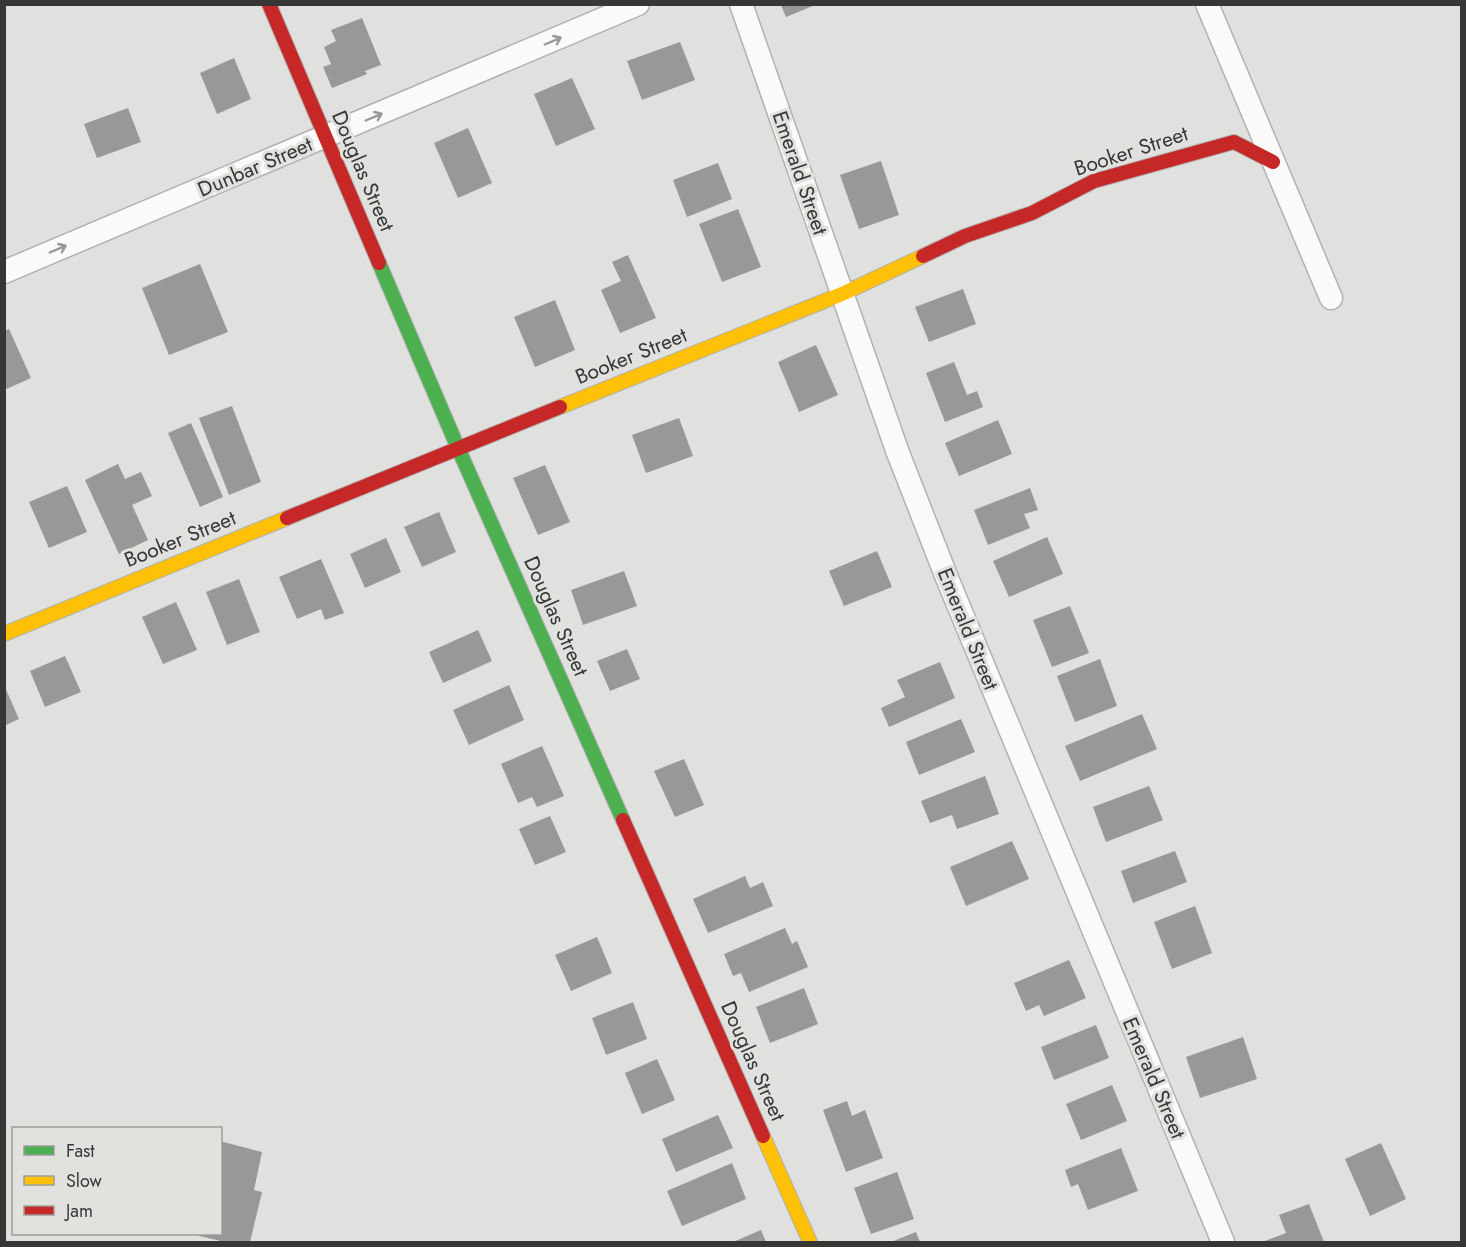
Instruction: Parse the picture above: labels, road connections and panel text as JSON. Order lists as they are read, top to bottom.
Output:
{
  "streets": {
    "street": [
      "Booker Street",
      "Dunbar Street",
      "Douglas Street",
      "Emerald Street"
    ]
  },
  "crossings": [
    ["Booker Street", "Douglas Street"],
    ["Booker Street", "Emerald Street"],
    ["Dunbar Street", "Douglas Street"]
  ],
  "one_way": ["Dunbar Street"],
  "legend": ["Fast", "Slow", "Jam"]
}
